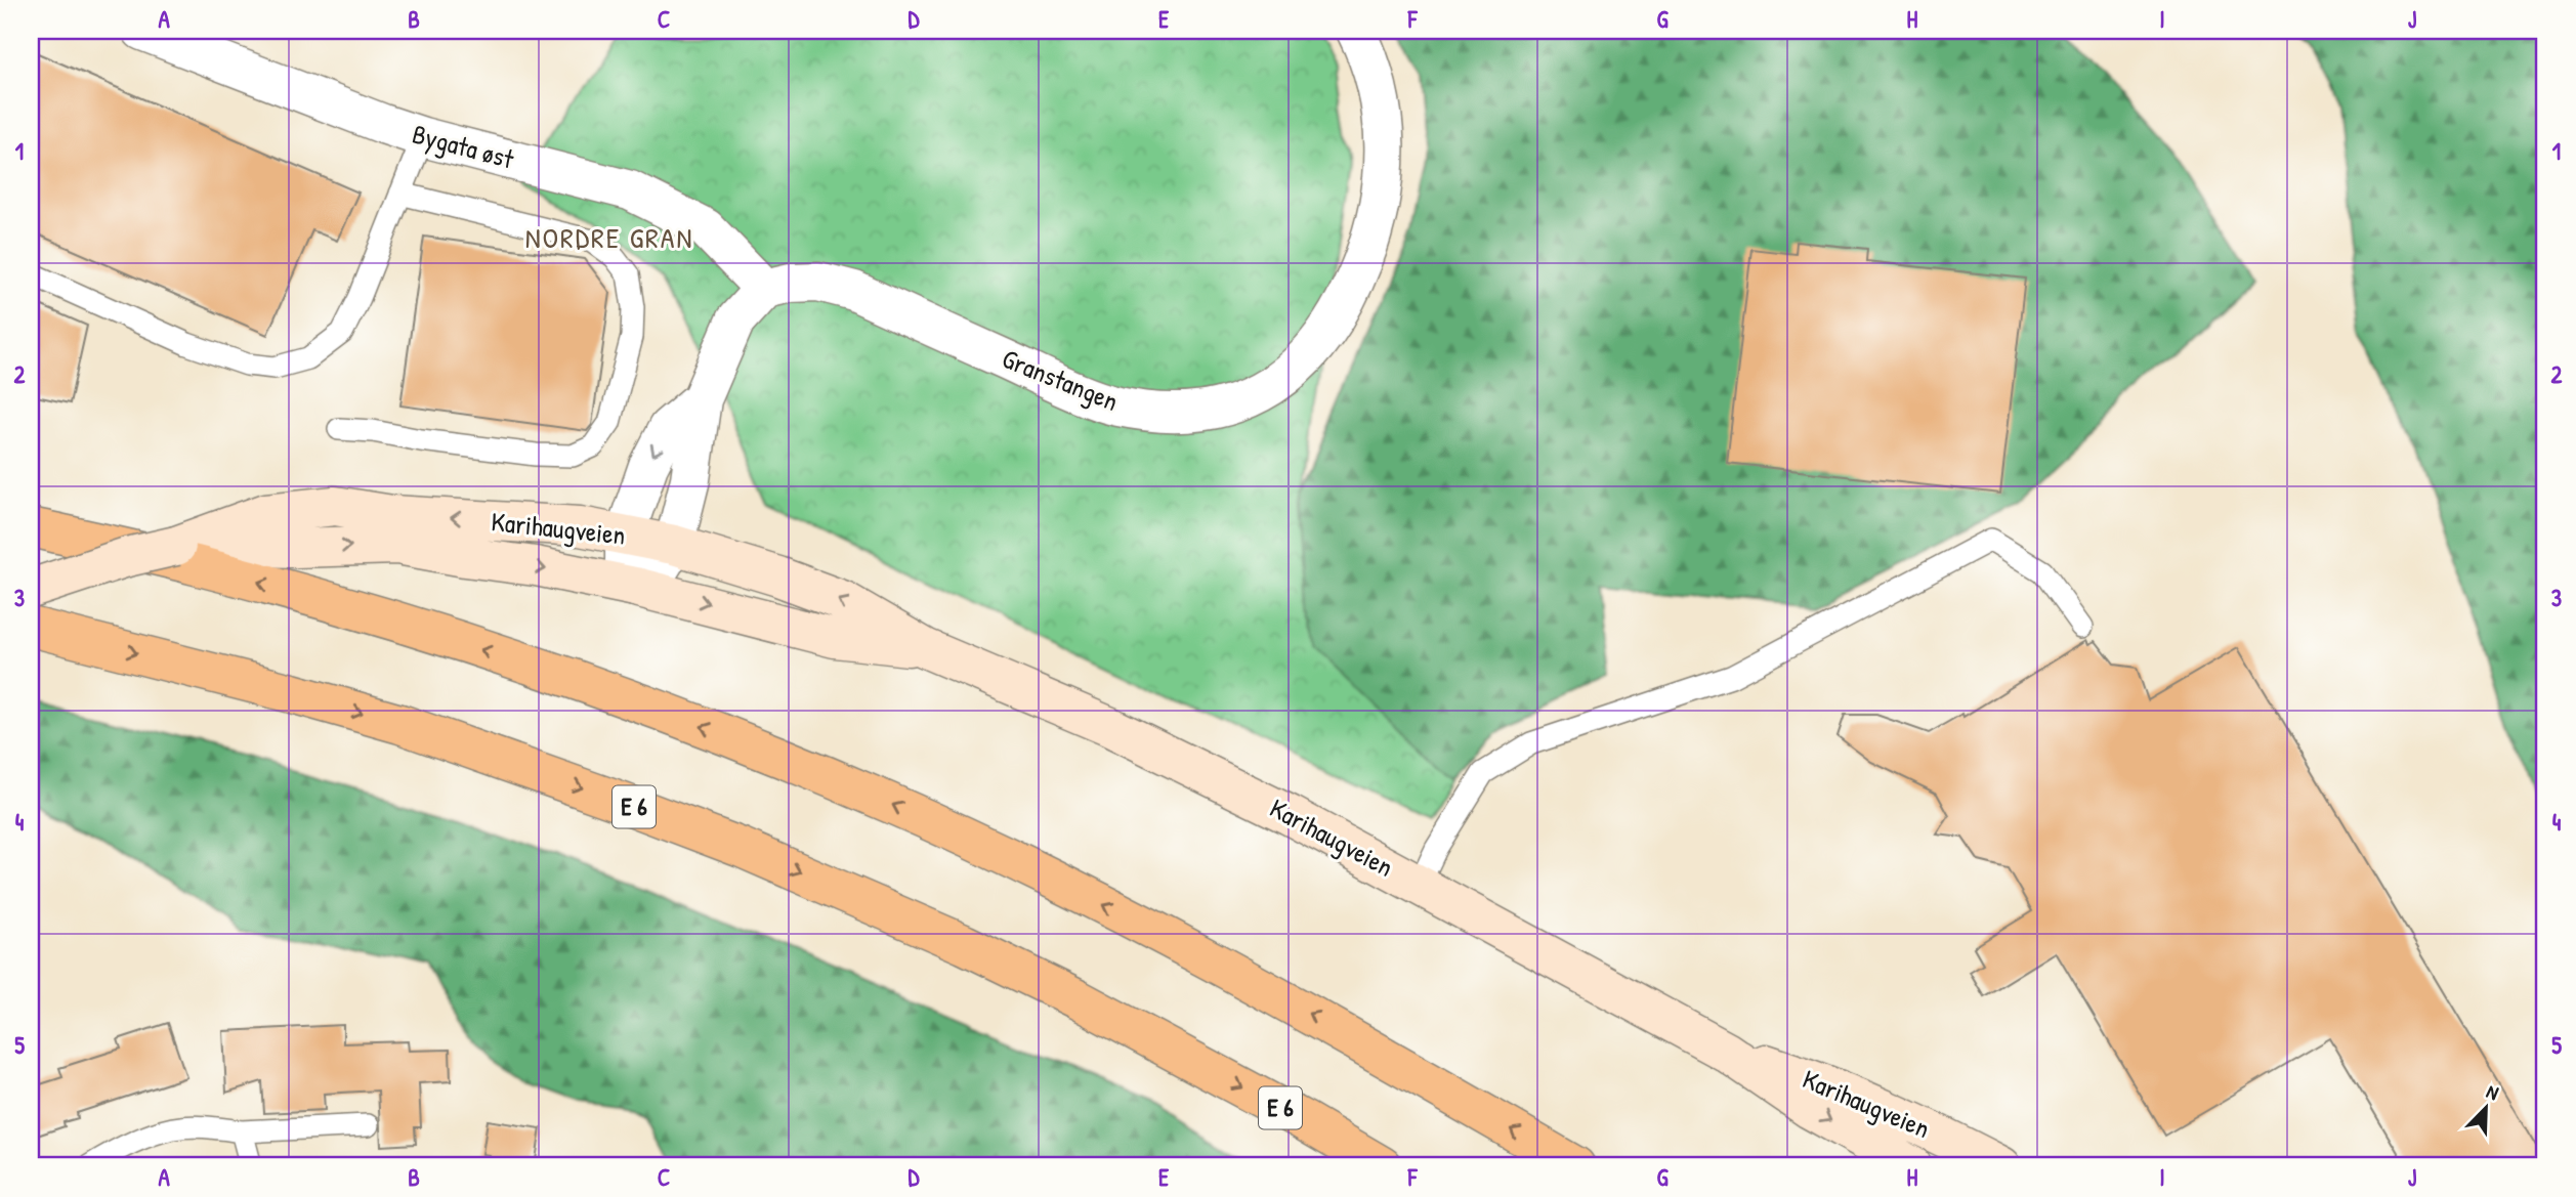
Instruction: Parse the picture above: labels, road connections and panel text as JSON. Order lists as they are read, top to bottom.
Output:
{
  "streets": {
    "highway": ["E 6"],
    "main road": ["Karihaugveien"],
    "street": ["Bygata øst", "Granstangen"]
  },
  "crossings": [
    ["Bygata øst", "Granstangen"]
  ],
  "districts": ["NORDRE GRAN"],
  "north": "top right",
  "grid": {
    "columns": [
      "A",
      "B",
      "C",
      "D",
      "E",
      "F",
      "G",
      "H",
      "I",
      "J"
    ],
    "rows": [
      "1",
      "2",
      "3",
      "4",
      "5"
    ]
  }
}
